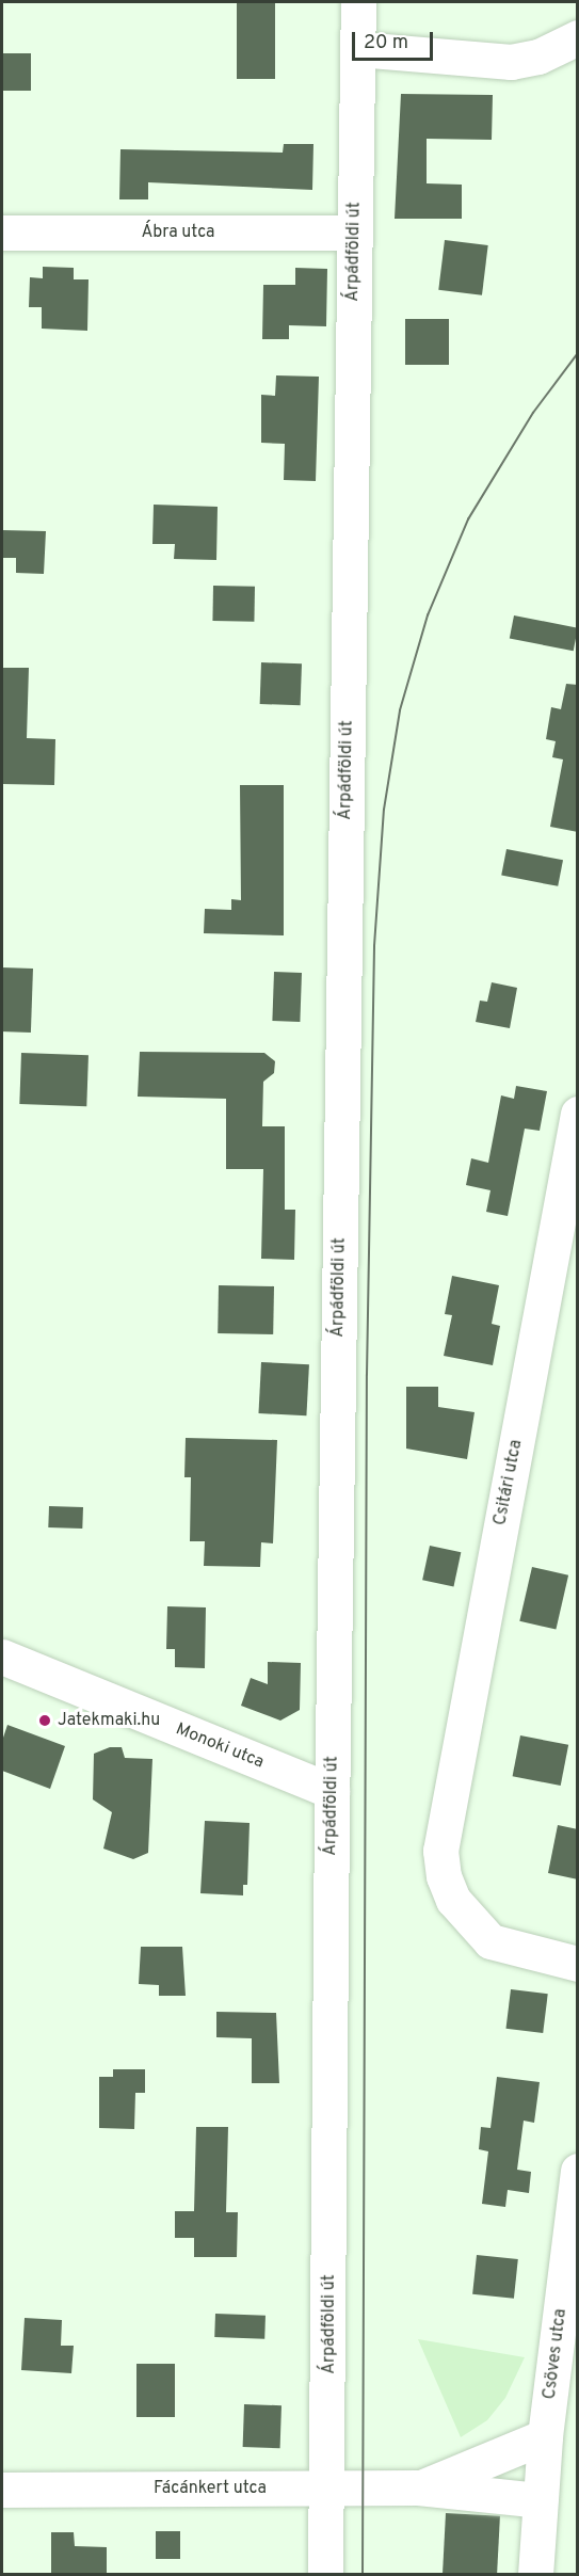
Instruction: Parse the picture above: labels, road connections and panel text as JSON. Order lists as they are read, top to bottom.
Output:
{
  "streets": {
    "street": [
      "Ábra utca",
      "Árpádföldi út",
      "Csitári utca",
      "Monoki utca",
      "Csöves utca",
      "Fácánkert utca"
    ]
  },
  "crossings": [
    ["Ábra utca", "Árpádföldi út"],
    ["Árpádföldi út", "Monoki utca"],
    ["Árpádföldi út", "Fácánkert utca"],
    ["Csöves utca", "Fácánkert utca"]
  ],
  "places": ["Jatekmaki.hu"],
  "scale_bar": "20 m"
}
